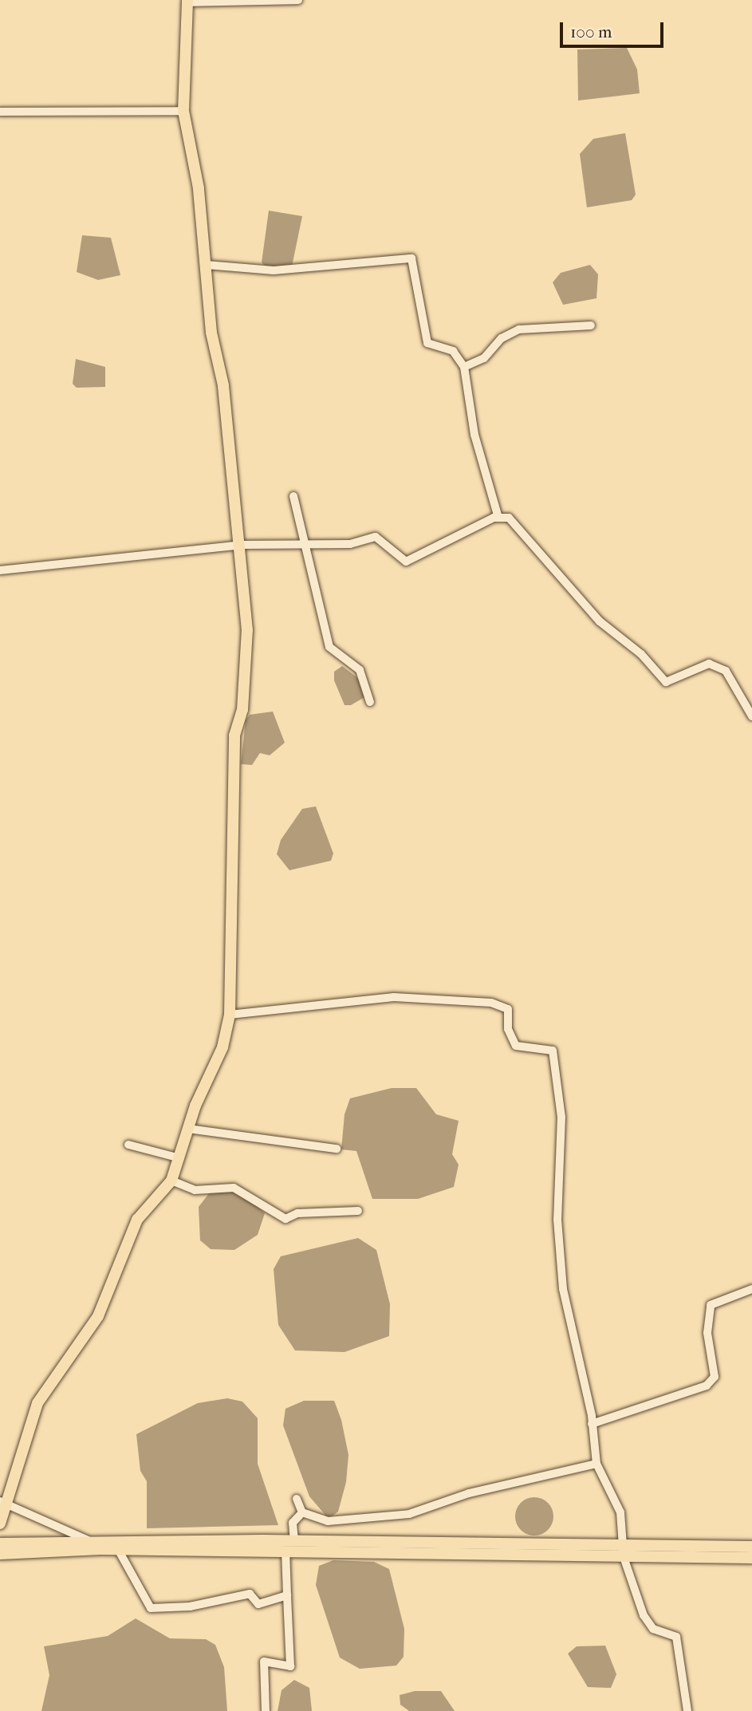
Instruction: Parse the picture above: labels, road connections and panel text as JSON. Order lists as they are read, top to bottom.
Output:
{
  "scale_bar": "100 m"
}
